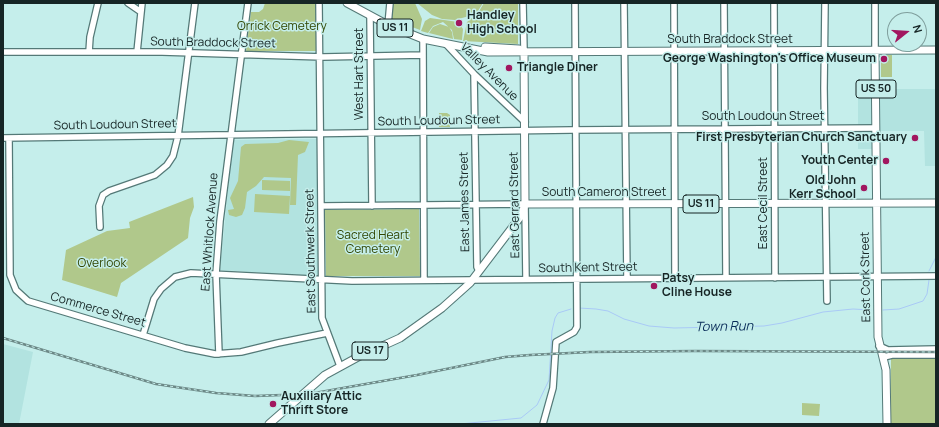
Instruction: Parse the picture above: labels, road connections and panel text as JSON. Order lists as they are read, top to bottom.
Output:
{
  "streets": {
    "main road": [
      "US 11",
      "South Braddock Street",
      "Valley Avenue",
      "US 50",
      "South Cameron Street",
      "East Gerrard Street",
      "East Cork Street",
      "US 17"
    ],
    "street": [
      "West Hart Street",
      "South Loudoun Street",
      "East James Street",
      "East Cecil Street",
      "East Whitlock Avenue",
      "East Southwerk Street",
      "South Kent Street",
      "Commerce Street"
    ]
  },
  "crossings": [
    ["South Braddock Street", "Valley Avenue"],
    ["South Braddock Street", "West Hart Street"],
    ["South Braddock Street", "US 50"],
    ["South Braddock Street", "East Cecil Street"],
    ["South Braddock Street", "East Gerrard Street"],
    ["South Braddock Street", "East Whitlock Avenue"],
    ["South Braddock Street", "East Southwerk Street"],
    ["Valley Avenue", "West Hart Street"],
    ["Valley Avenue", "East James Street"],
    ["Valley Avenue", "East Gerrard Street"],
    ["West Hart Street", "South Loudoun Street"],
    ["West Hart Street", "South Cameron Street"],
    ["US 50", "South Loudoun Street"],
    ["US 50", "East Cork Street"],
    ["South Loudoun Street", "East James Street"],
    ["South Loudoun Street", "East Cecil Street"],
    ["South Loudoun Street", "East Gerrard Street"],
    ["South Loudoun Street", "East Whitlock Avenue"],
    ["South Loudoun Street", "East Southwerk Street"],
    ["South Loudoun Street", "East Cork Street"],
    ["South Loudoun Street", "Commerce Street"],
    ["South Cameron Street", "East James Street"],
    ["South Cameron Street", "East Cecil Street"],
    ["South Cameron Street", "East Gerrard Street"],
    ["South Cameron Street", "East Southwerk Street"],
    ["South Cameron Street", "East Cork Street"],
    ["South Cameron Street", "US 17"],
    ["East James Street", "US 17"],
    ["East Cecil Street", "South Kent Street"],
    ["East Gerrard Street", "South Kent Street"],
    ["East Gerrard Street", "US 17"],
    ["East Whitlock Avenue", "South Kent Street"],
    ["East Whitlock Avenue", "Commerce Street"],
    ["East Southwerk Street", "South Kent Street"],
    ["East Southwerk Street", "Commerce Street"],
    ["East Southwerk Street", "US 17"],
    ["South Kent Street", "East Cork Street"],
    ["South Kent Street", "Commerce Street"],
    ["South Kent Street", "US 17"]
  ],
  "water": ["Town Run"],
  "parks": ["Orrick Cemetery", "Sacred Heart Cemetery", "Overlook"],
  "places": [
    "Handley High School",
    "George Washington's Office Museum",
    "Triangle Diner",
    "First Presbyterian Church Sanctuary",
    "Youth Center",
    "Old John Kerr School",
    "Patsy Cline House",
    "Auxiliary Attic Thrift Store"
  ],
  "north": "right"
}
